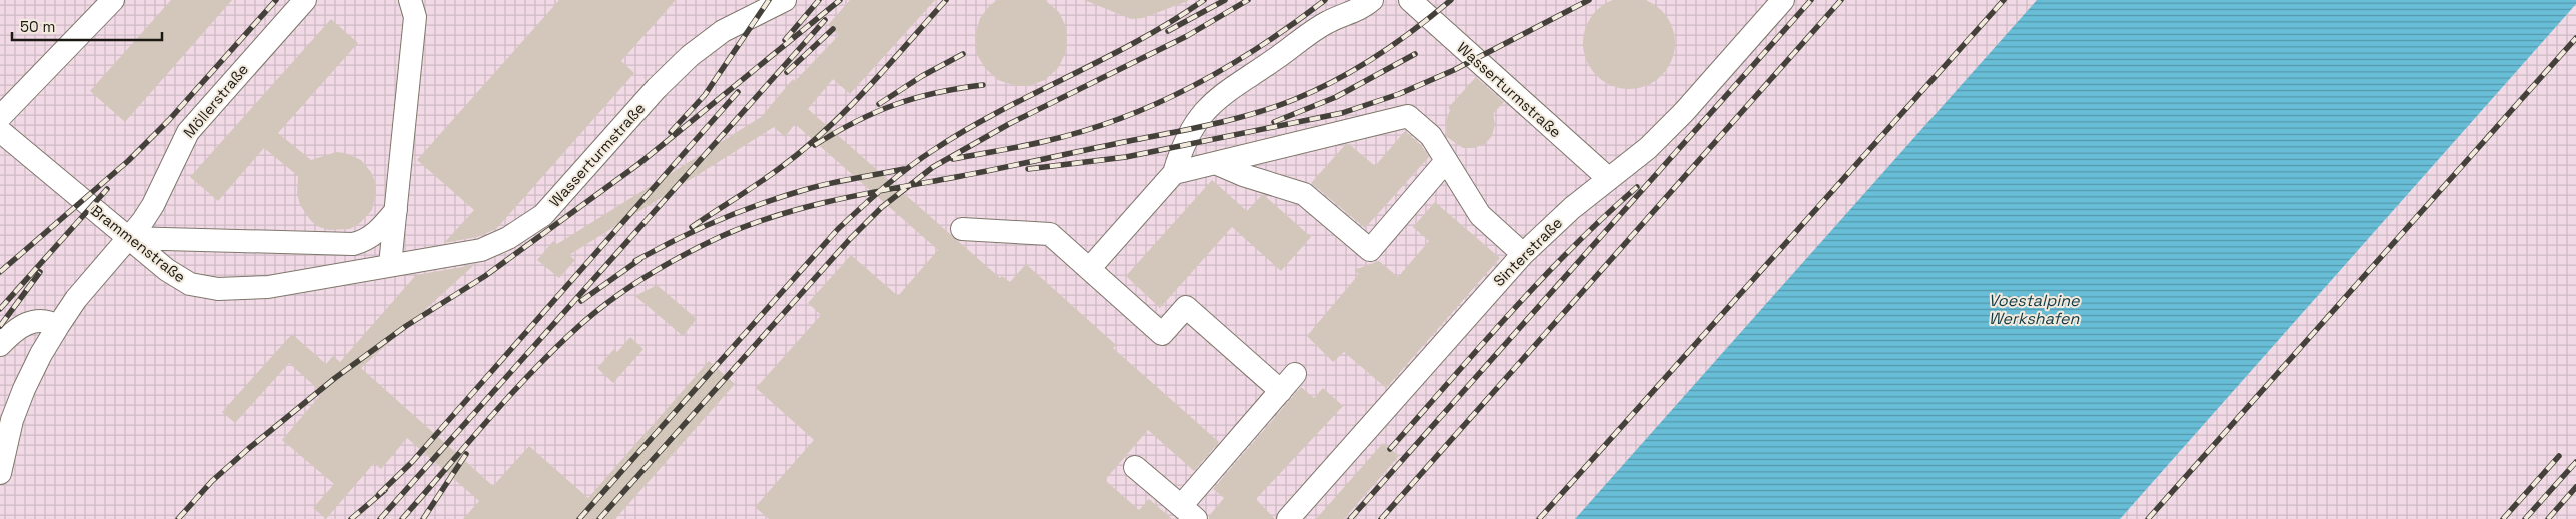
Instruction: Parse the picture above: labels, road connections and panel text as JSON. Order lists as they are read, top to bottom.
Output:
{
  "streets": {
    "street": [
      "Wasserturmstraße",
      "Möllerstraße",
      "Brammenstraße",
      "Sinterstraße"
    ]
  },
  "crossings": [
    ["Wasserturmstraße", "Brammenstraße"],
    ["Wasserturmstraße", "Sinterstraße"],
    ["Möllerstraße", "Brammenstraße"]
  ],
  "water": ["Voestalpine Werkshafen"],
  "scale_bar": "50 m"
}
